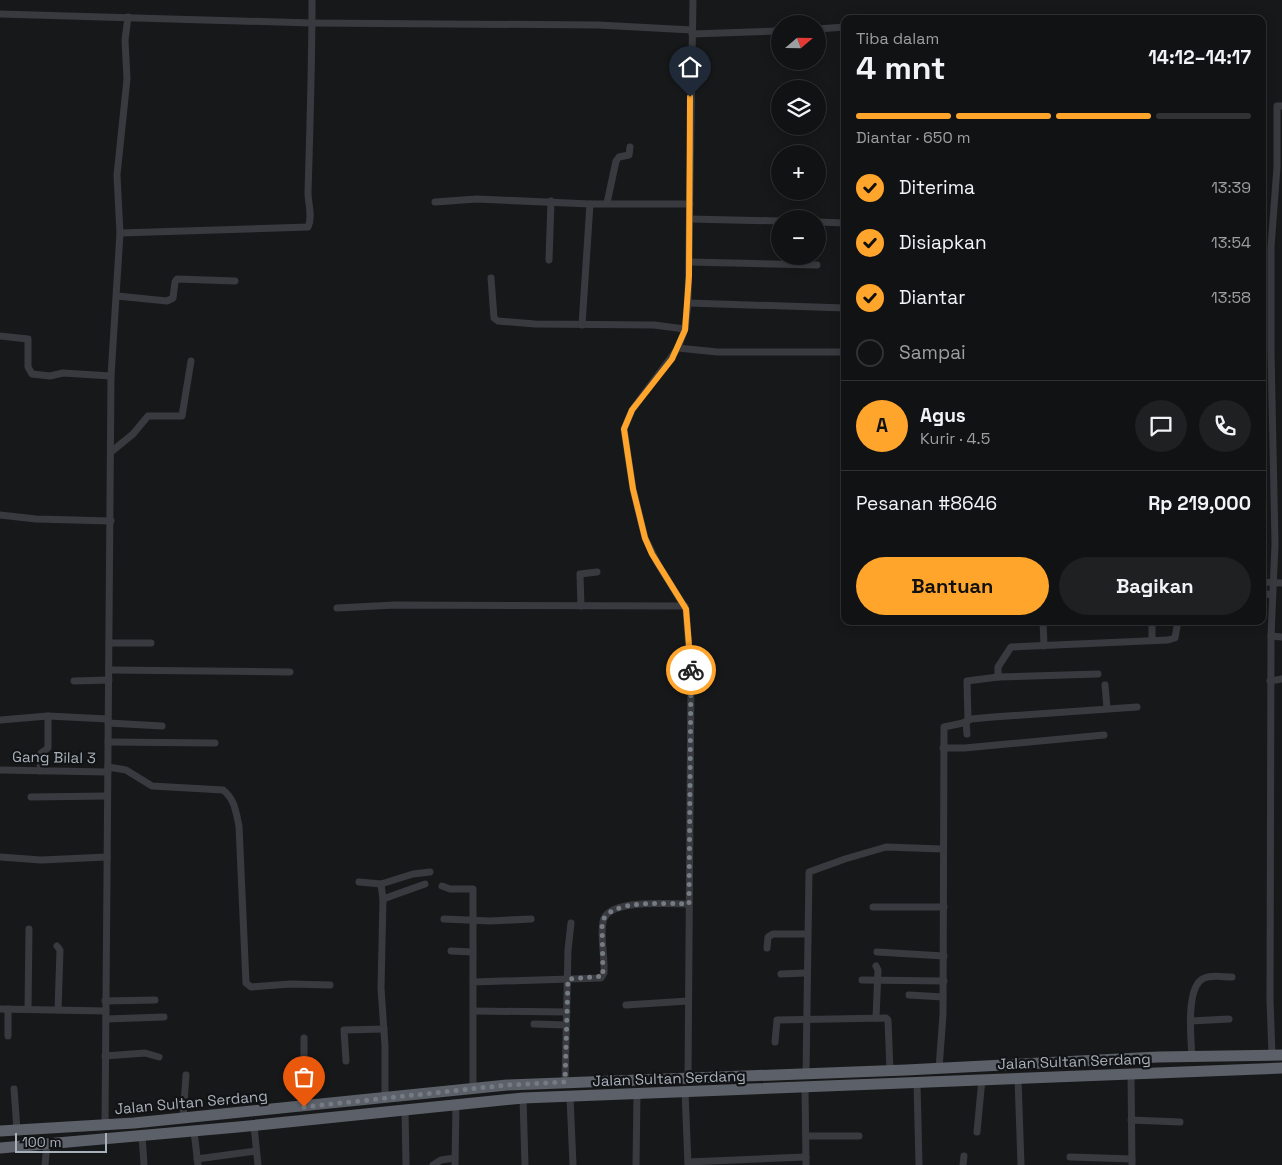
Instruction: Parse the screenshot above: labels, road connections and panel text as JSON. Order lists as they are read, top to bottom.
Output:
{
  "streets": {
    "highway": ["Jalan Sultan Serdang"],
    "street": ["Gang Bilal 3"]
  },
  "scale_bar": "100 m",
  "north": "right",
  "page": {
    "map_buttons": ["+", "−"],
    "heading": ["4 mnt", "Tiba dalam", "14:12–14:17"],
    "panel": [
      "Agus",
      "Kurir · 4.5",
      "Pesanan #8646",
      "Rp 219,000"
    ],
    "bar": "Diantar · 650 m",
    "list": [
      ["Diterima", "13:39"],
      ["Disiapkan", "13:54"],
      ["Diantar", "13:58"],
      "Sampai"
    ],
    "round": "A",
    "buttons": ["Bantuan", "Bagikan"],
    "scale": "100 m"
  }
}
